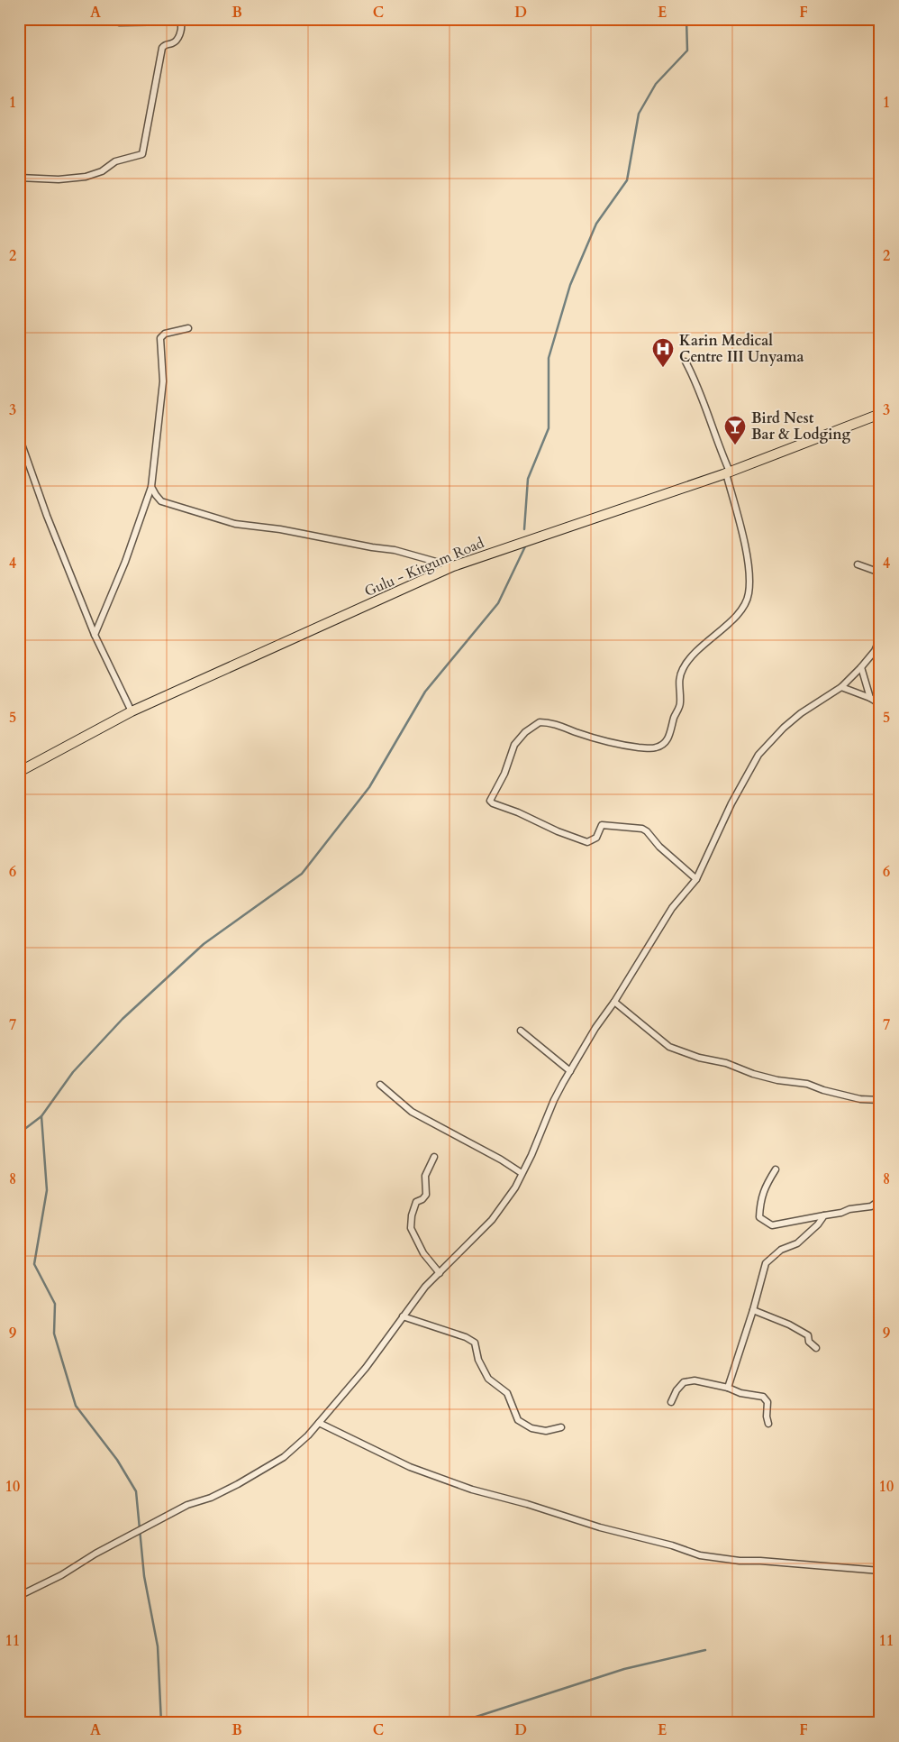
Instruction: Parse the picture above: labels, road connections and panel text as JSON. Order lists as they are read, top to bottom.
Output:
{
  "streets": {
    "main road": ["Gulu - Kitgum Road"]
  },
  "places": {
    "hospital": ["Karin Medical Centre III Unyama"],
    "bar": ["Bird Nest Bar & Lodging"]
  },
  "grid": {
    "columns": [
      "A",
      "B",
      "C",
      "D",
      "E",
      "F"
    ],
    "rows": [
      "1",
      "2",
      "3",
      "4",
      "5",
      "6",
      "7",
      "8",
      "9",
      "10",
      "11"
    ]
  }
}
